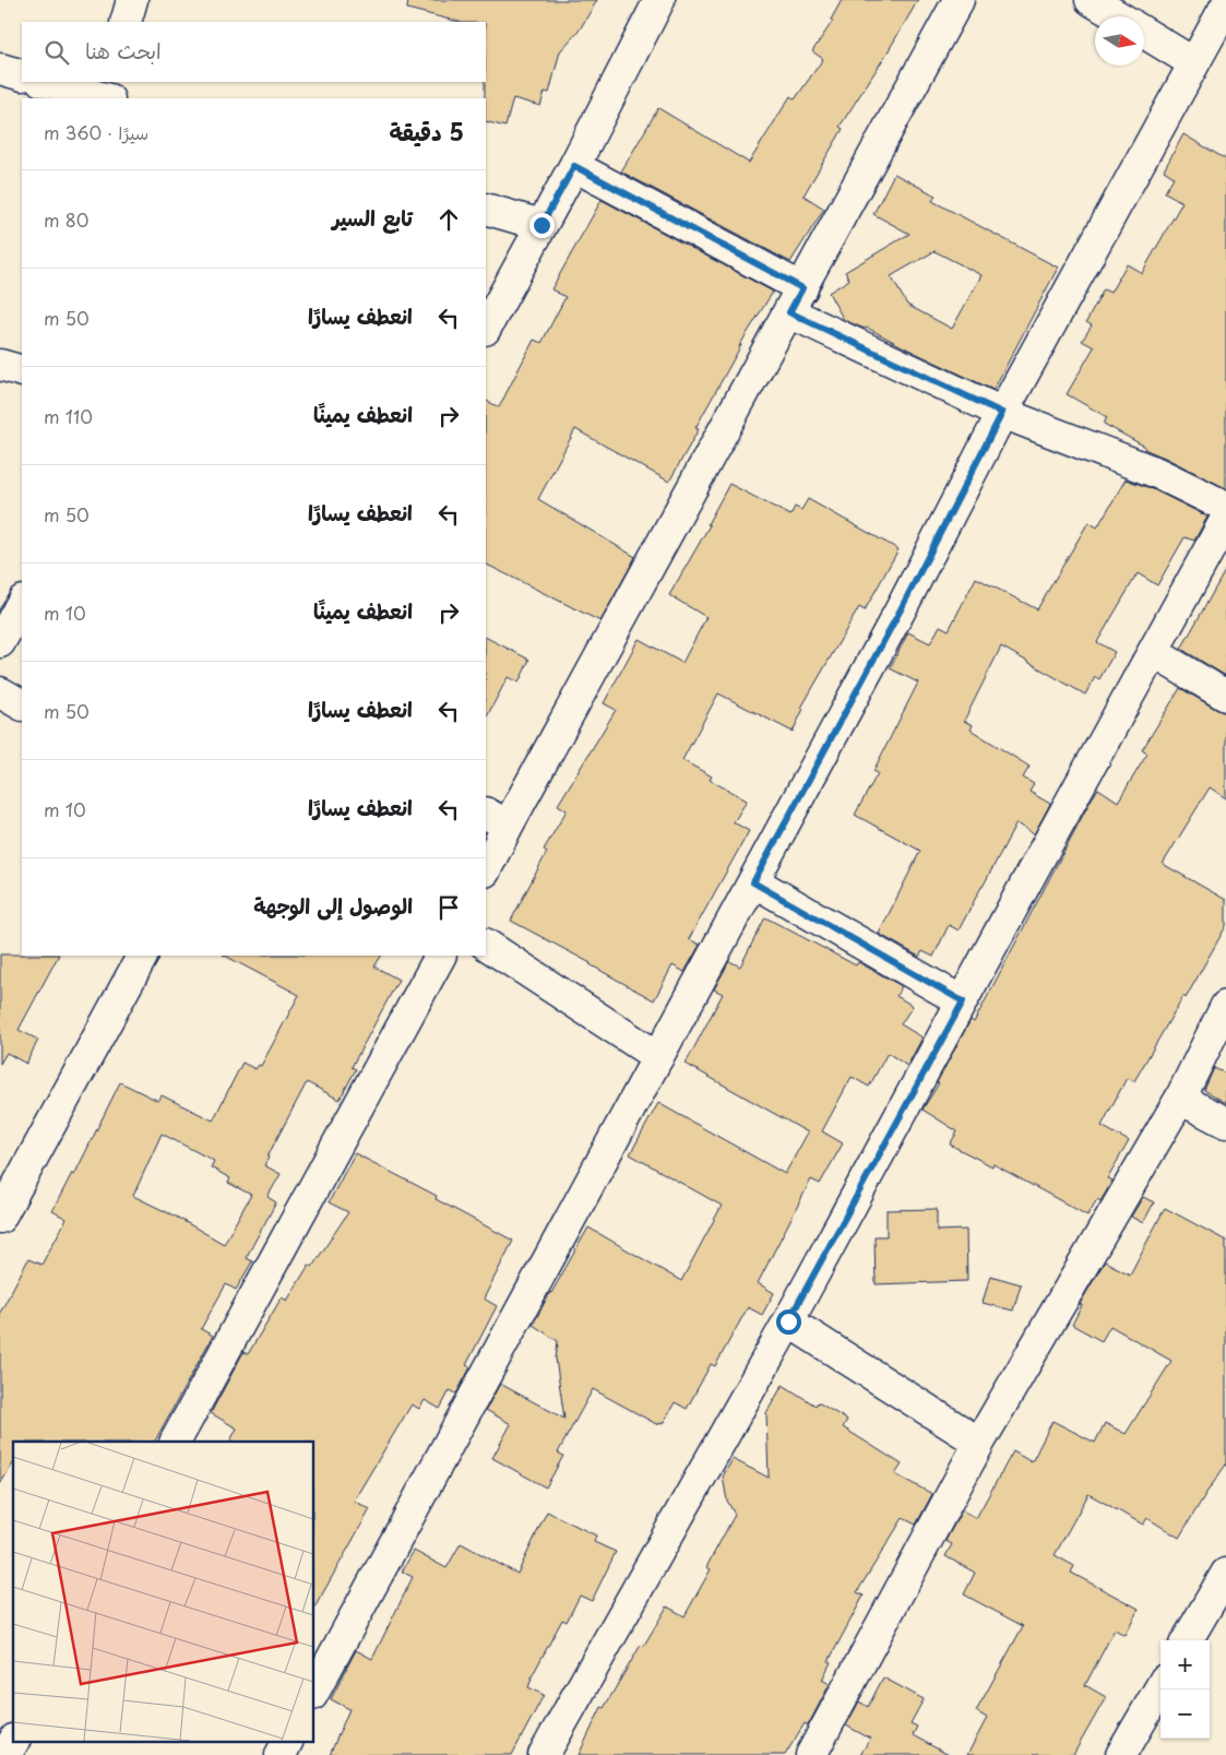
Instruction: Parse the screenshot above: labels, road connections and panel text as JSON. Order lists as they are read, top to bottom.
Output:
{
  "north": "right",
  "page": {
    "search": "ابحث هنا",
    "heading": ["5 دقيقة", "سيرًا · 360 m"],
    "list": [
      ["تابع السير", "80 m"],
      ["انعطف يسارًا", "50 m"],
      ["انعطف يمينًا", "110 m"],
      ["انعطف يسارًا", "50 m"],
      ["انعطف يمينًا", "10 m"],
      ["انعطف يسارًا", "50 m"],
      ["انعطف يسارًا", "10 m"],
      "الوصول إلى الوجهة"
    ],
    "map_buttons": ["+", "−"]
  }
}
